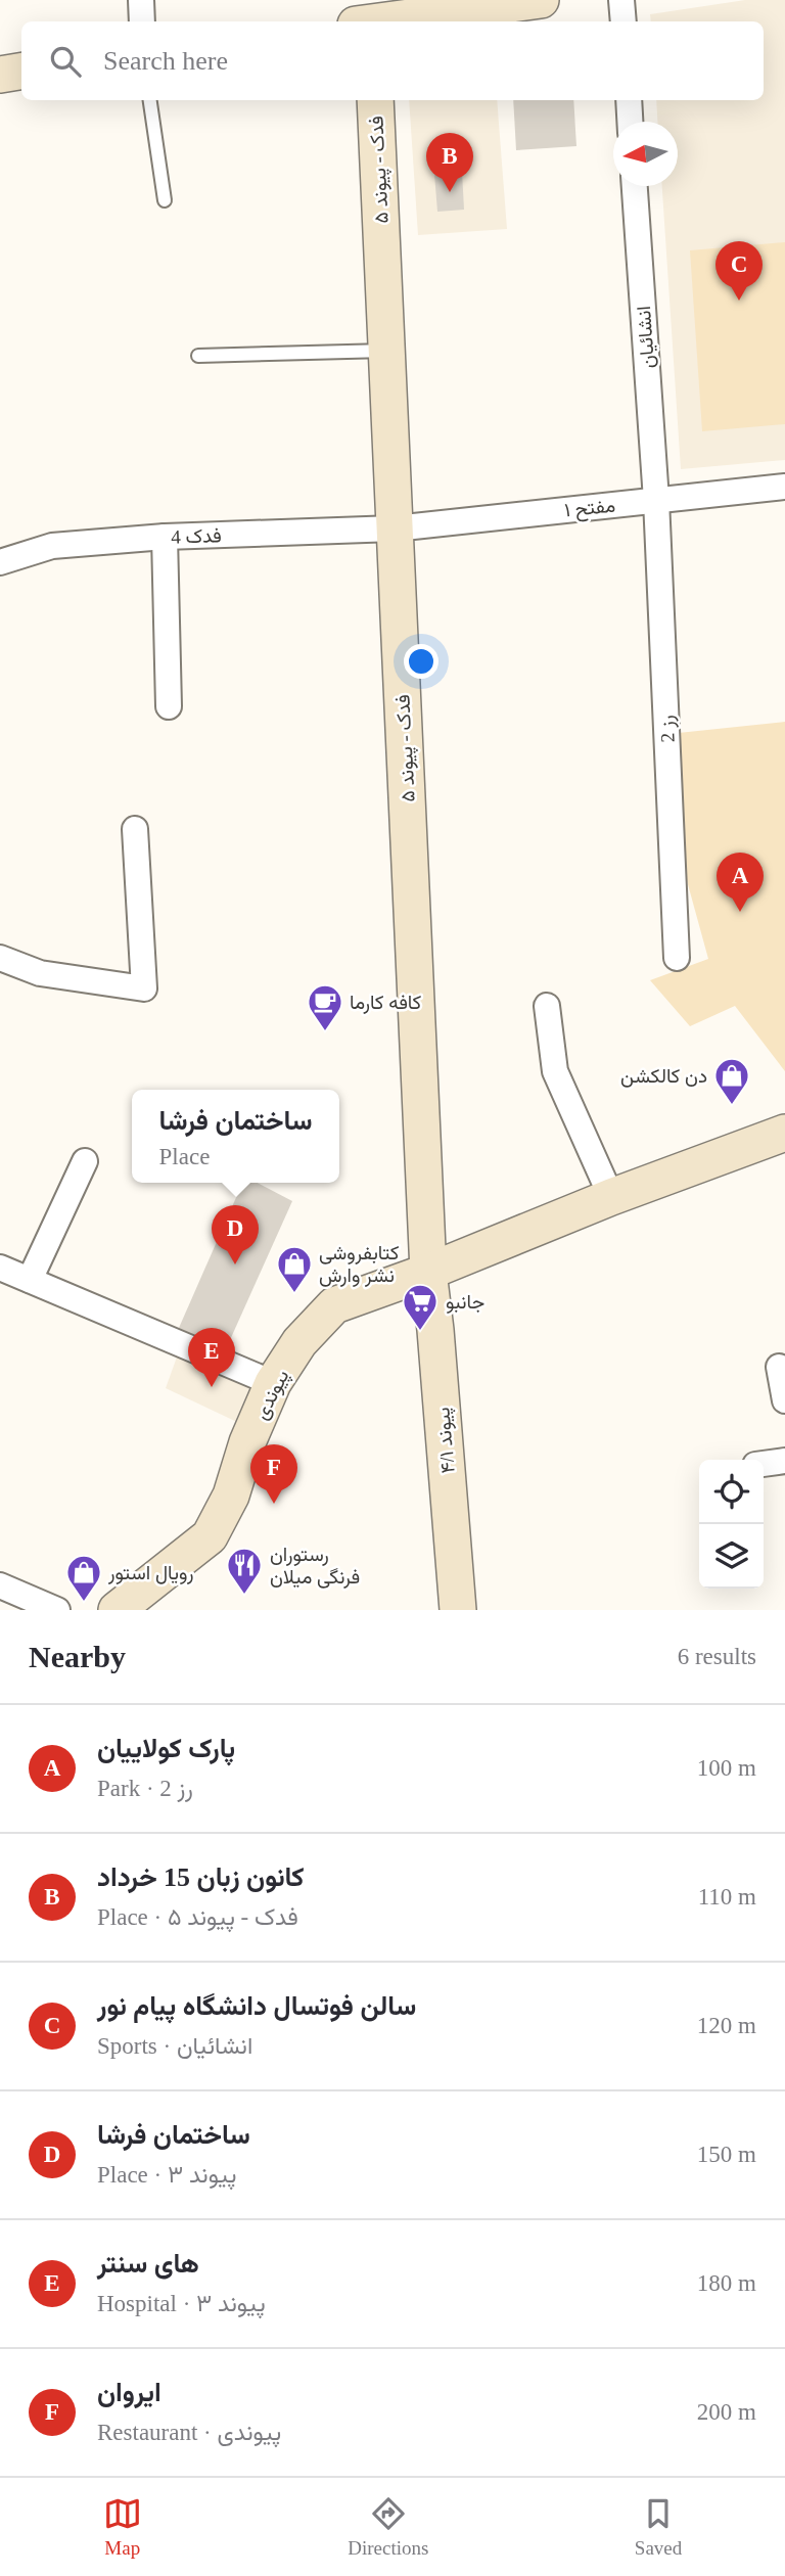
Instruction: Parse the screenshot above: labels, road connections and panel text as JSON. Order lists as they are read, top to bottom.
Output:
{
  "streets": {
    "street": [
      "فدک - پیوند ۵",
      "انشائیان",
      "مفتح ۱",
      "فدک 4",
      "رز 2",
      "پیوندی",
      "پیوند ۴/۱"
    ]
  },
  "crossings": [
    ["فدک - پیوند ۵", "مفتح ۱"],
    ["فدک - پیوند ۵", "فدک 4"],
    ["فدک - پیوند ۵", "پیوندی"],
    ["فدک - پیوند ۵", "پیوند ۴/۱"],
    ["انشائیان", "مفتح ۱"],
    ["انشائیان", "رز 2"],
    ["مفتح ۱", "فدک 4"],
    ["مفتح ۱", "رز 2"],
    ["پیوندی", "پیوند ۴/۱"]
  ],
  "places": {
    "cafe": ["کافه کارما"],
    "shop": ["دن کالکشن", "کتابفروشی نشر وارش", "رویال استور"],
    "supermarket": ["جانبو"],
    "restaurant": ["رستوران فرنگی میلان"]
  },
  "north": "left",
  "page": {
    "search": "Search here",
    "pins": [
      "B",
      "C",
      "A",
      "D",
      "E",
      "F"
    ],
    "popup": ["ساختمان فرشا", "Place"],
    "heading": ["Nearby", "6 results"],
    "list": [
      {
        "mark": "A",
        "name": "پارک کولاییان",
        "note": "Park · رز 2",
        "value": "100 m"
      },
      {
        "mark": "B",
        "name": "کانون زبان 15 خرداد",
        "note": "Place · فدک - پیوند ۵",
        "value": "110 m"
      },
      {
        "mark": "C",
        "name": "سالن فوتسال دانشگاه پیام نور",
        "note": "Sports · انشائیان",
        "value": "120 m"
      },
      {
        "mark": "D",
        "name": "ساختمان فرشا",
        "note": "Place · پیوند ۳",
        "value": "150 m"
      },
      {
        "mark": "E",
        "name": "های سنتر",
        "note": "Hospital · پیوند ۳",
        "value": "180 m"
      },
      {
        "mark": "F",
        "name": "ایروان",
        "note": "Restaurant · پیوندی",
        "value": "200 m"
      }
    ],
    "nav": ["Map", "Directions", "Saved"]
  }
}
